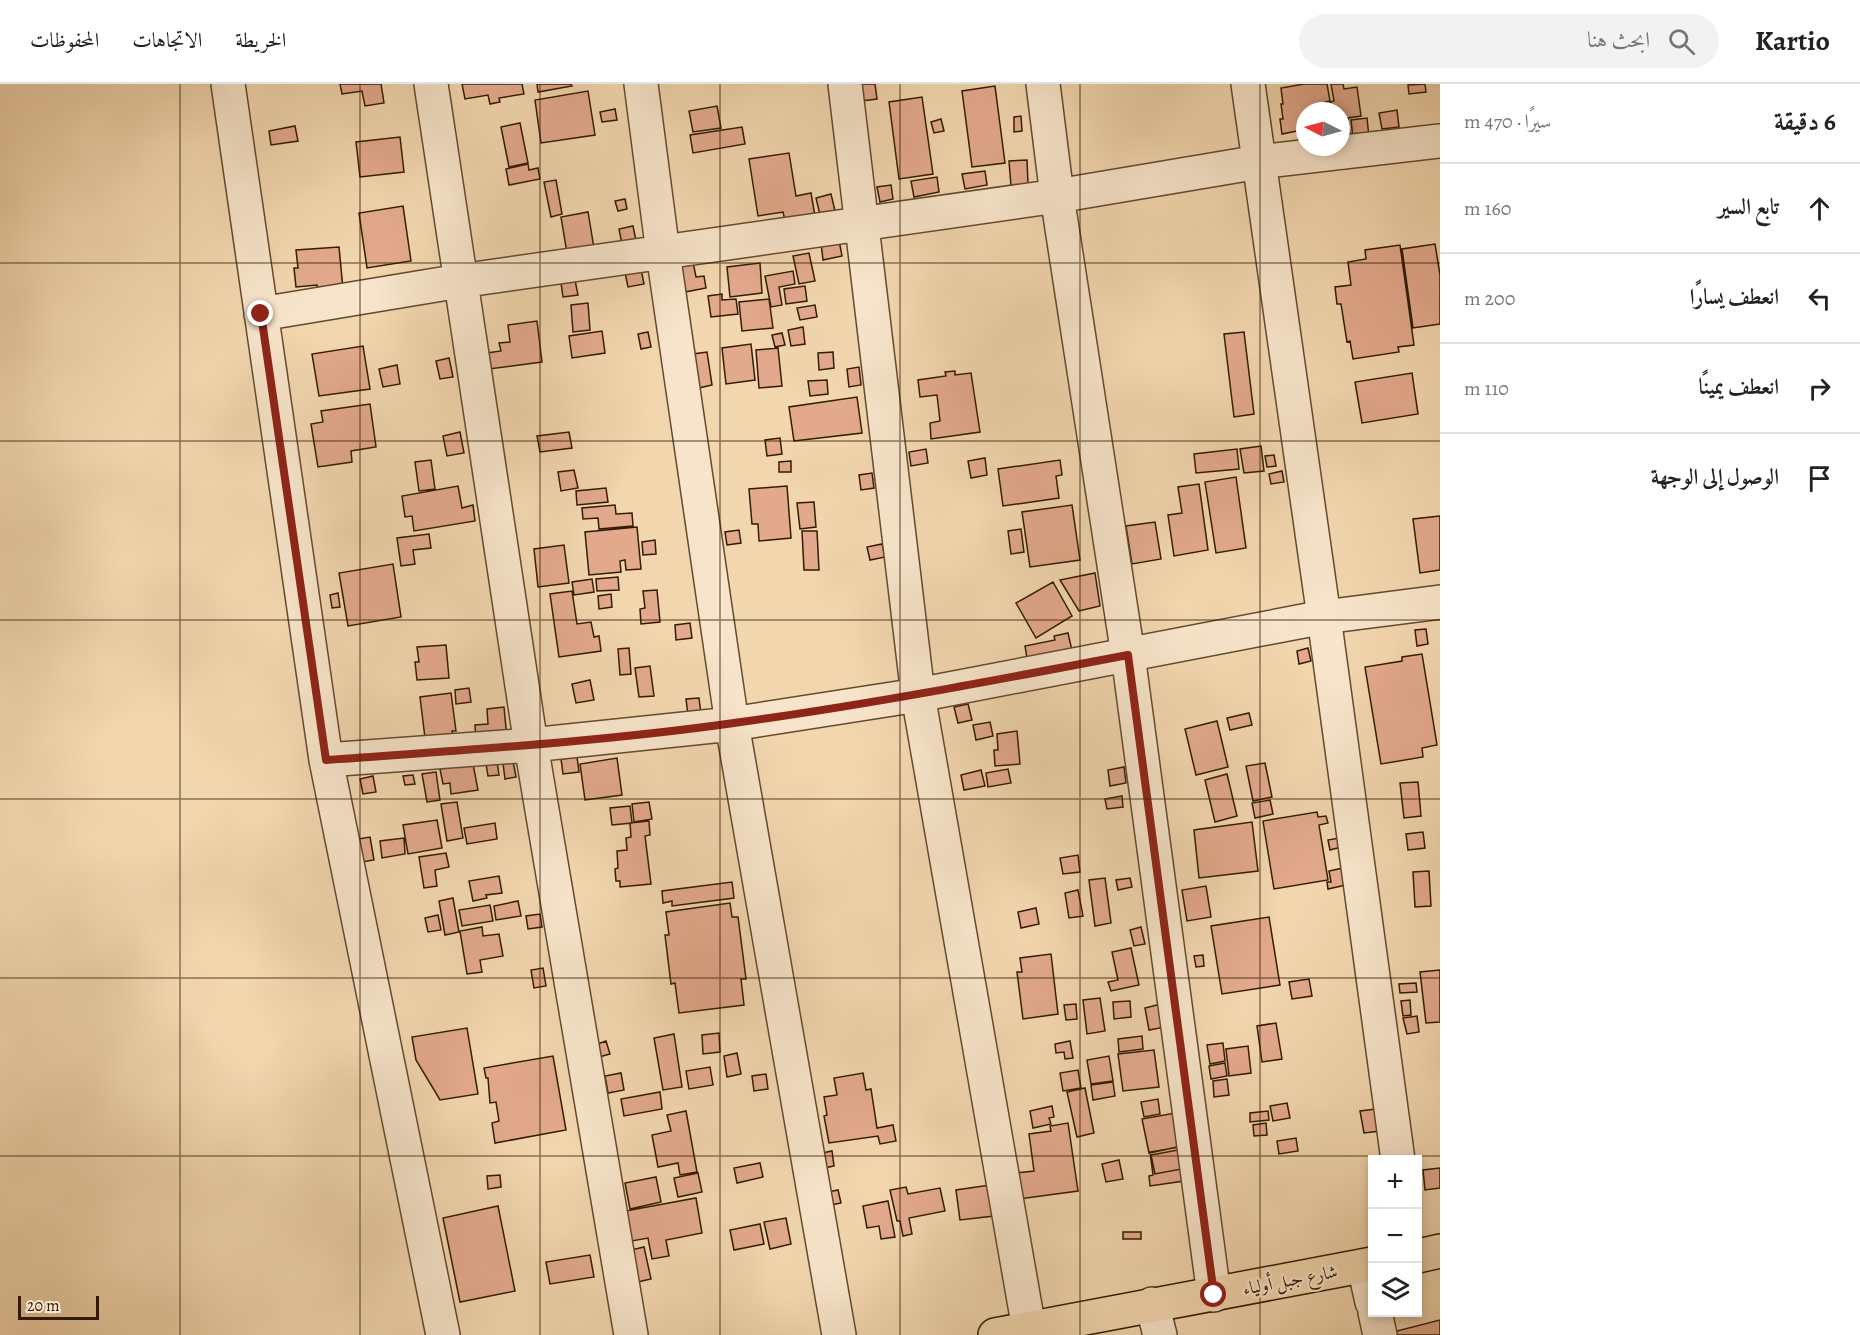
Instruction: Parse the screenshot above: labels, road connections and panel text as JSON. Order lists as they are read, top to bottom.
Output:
{
  "streets": {
    "highway": ["شارع جبل أولياء"]
  },
  "scale_bar": "20 m",
  "north": "left",
  "page": {
    "header": "Kartio",
    "search": "ابحث هنا",
    "nav": ["الخريطة", "الاتجاهات", "المحفوظات"],
    "heading": ["6 دقيقة", "سيرًا · 470 m"],
    "list": [
      ["تابع السير", "160 m"],
      ["انعطف يسارًا", "200 m"],
      ["انعطف يمينًا", "110 m"],
      "الوصول إلى الوجهة"
    ],
    "map_buttons": ["+", "−"],
    "scale": "20 m"
  }
}
